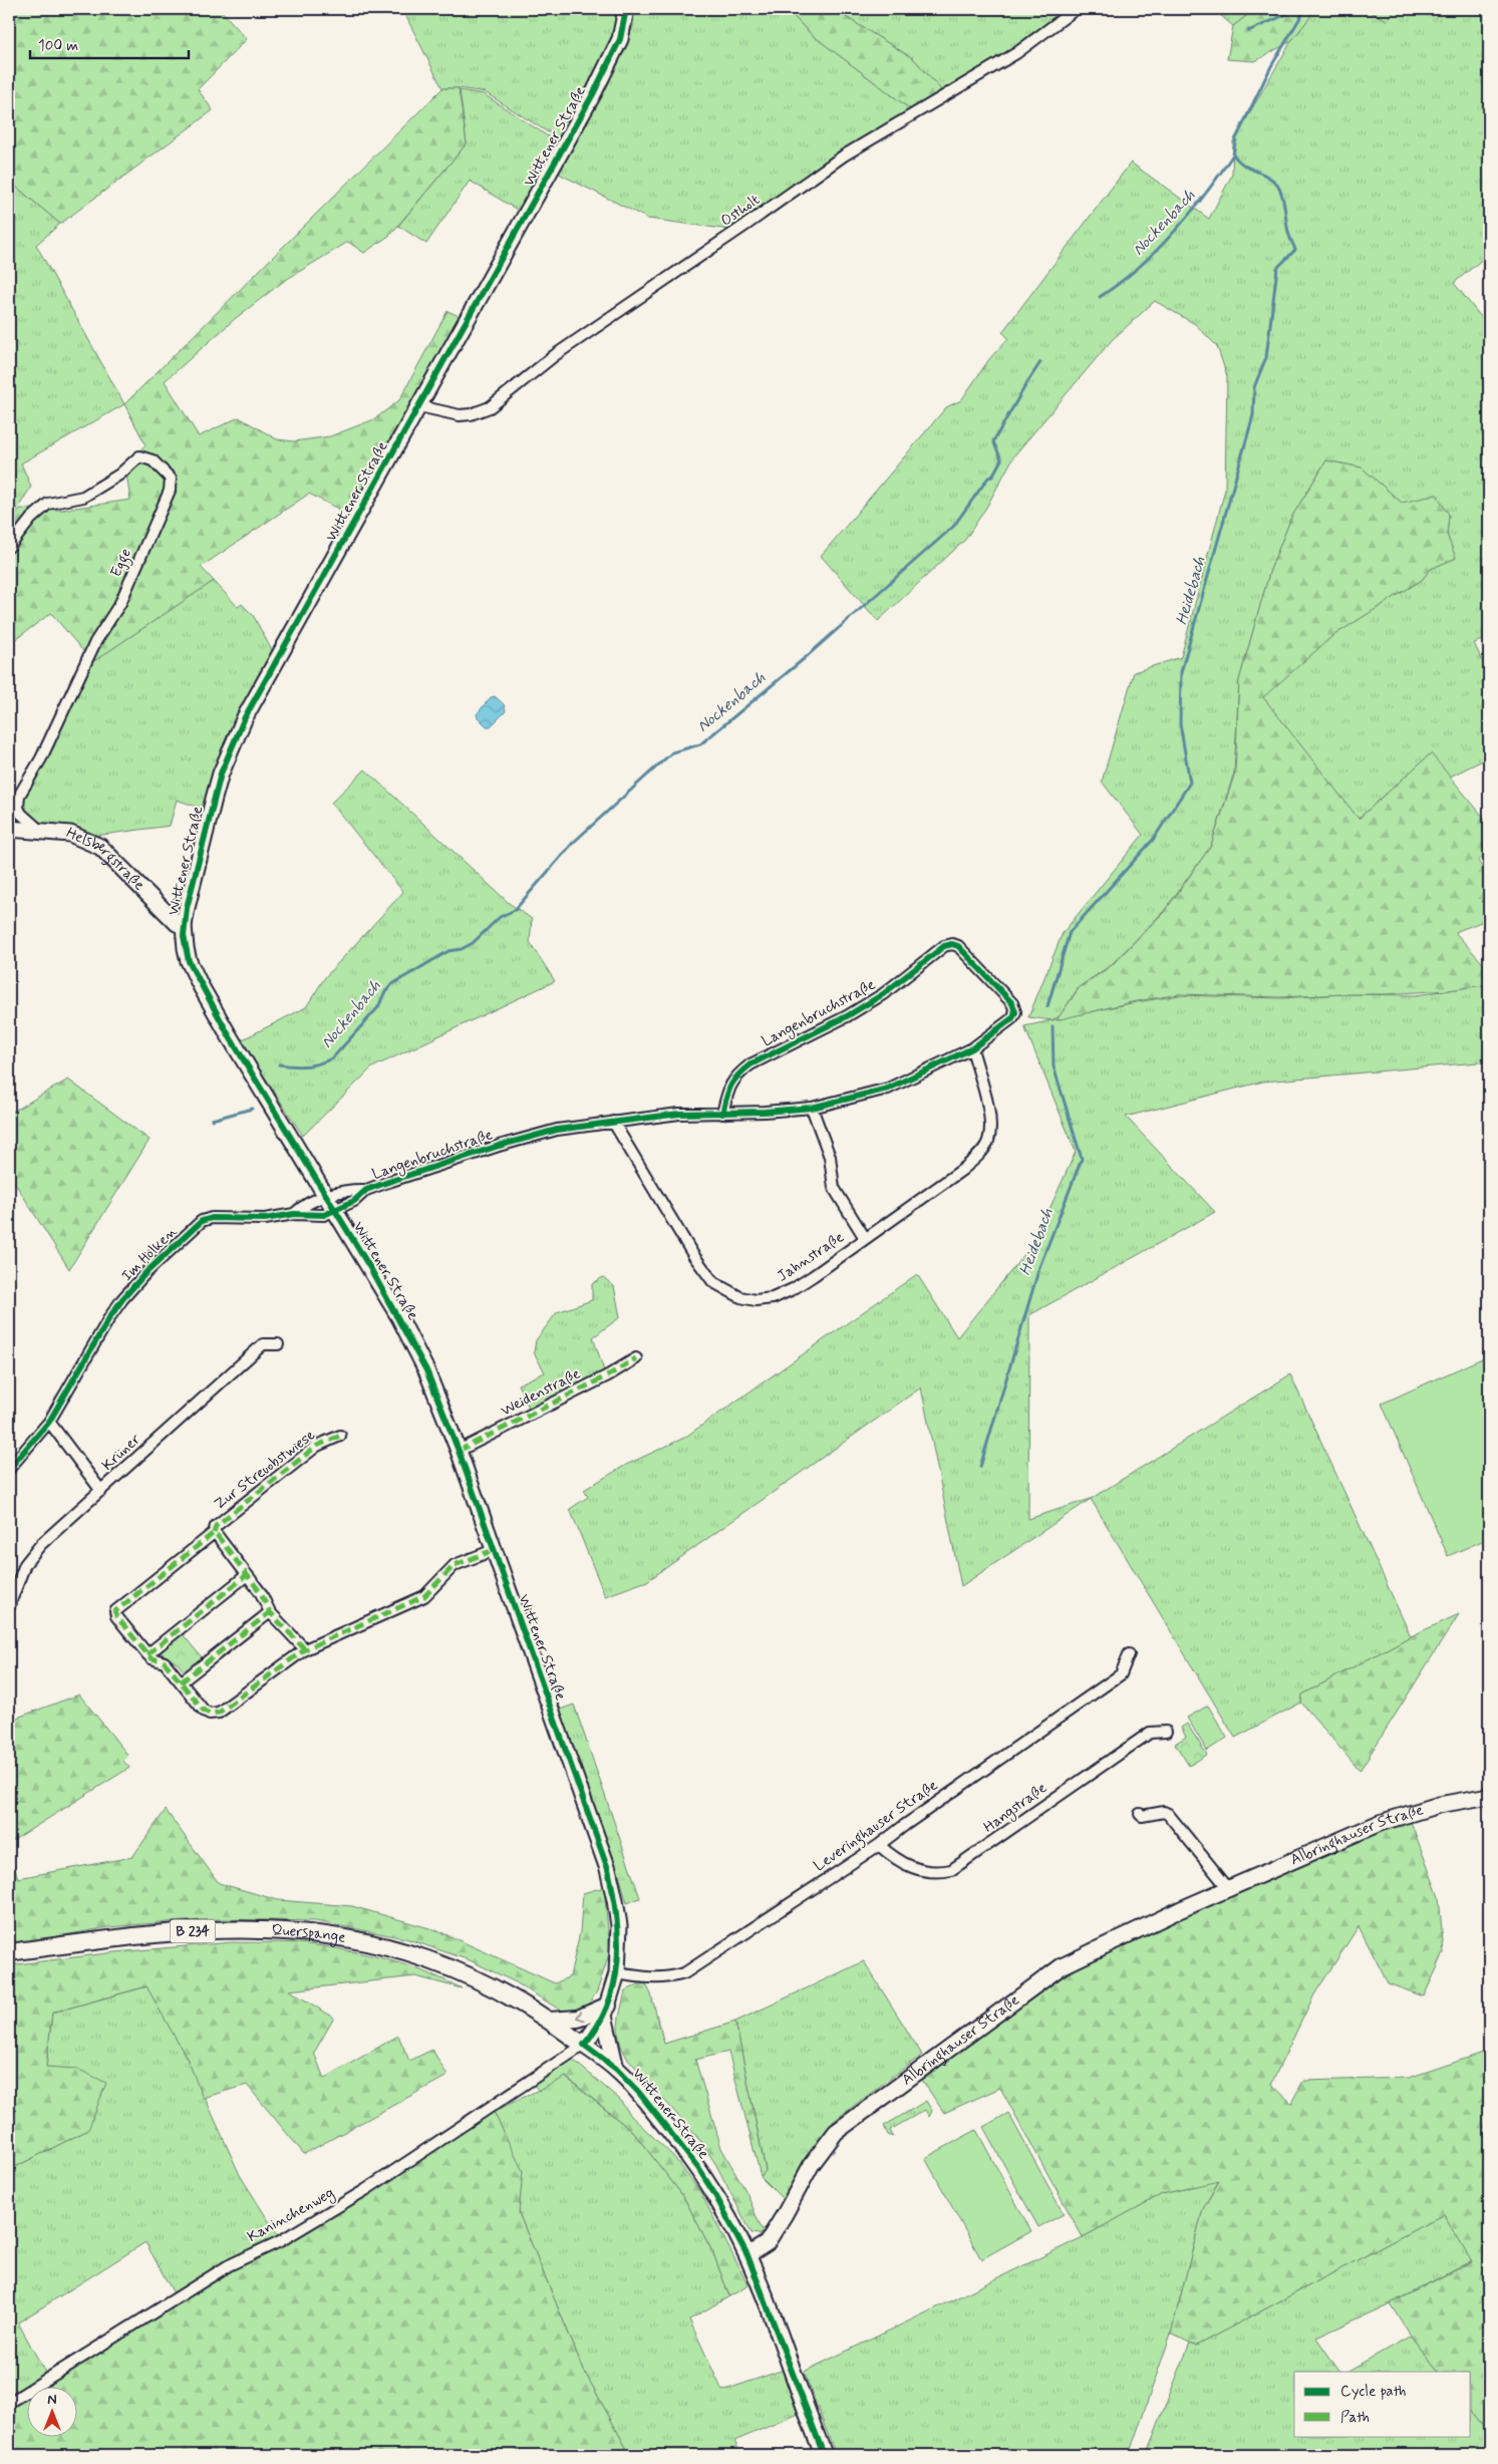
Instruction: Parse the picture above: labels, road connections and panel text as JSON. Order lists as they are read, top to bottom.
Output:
{
  "streets": {
    "main road": [
      "Wittener Straße",
      "Helsbergstraße",
      "Albringhauser Straße",
      "B 234",
      "Querspange"
    ],
    "street": [
      "Ostholt",
      "Egge",
      "Langenbruchstraße",
      "Im Hölken",
      "Jahnstraße",
      "Weidenstraße",
      "Krüner",
      "Zur Streuobstwiese",
      "Hangstraße",
      "Leveringhauser Straße",
      "Kaninchenweg"
    ]
  },
  "crossings": [
    ["Wittener Straße", "Ostholt"],
    ["Wittener Straße", "Helsbergstraße"],
    ["Wittener Straße", "Langenbruchstraße"],
    ["Wittener Straße", "Im Hölken"],
    ["Wittener Straße", "Weidenstraße"],
    ["Wittener Straße", "Zur Streuobstwiese"],
    ["Wittener Straße", "Leveringhauser Straße"],
    ["Wittener Straße", "Albringhauser Straße"],
    ["Wittener Straße", "Querspange"],
    ["Wittener Straße", "Kaninchenweg"],
    ["Egge", "Helsbergstraße"],
    ["Langenbruchstraße", "Im Hölken"],
    ["Langenbruchstraße", "Jahnstraße"],
    ["Hangstraße", "Leveringhauser Straße"],
    ["Querspange", "Kaninchenweg"]
  ],
  "water": ["Nockenbach", "Heidebach"],
  "legend": ["Cycle path", "Path"],
  "scale_bar": "100 m",
  "north": "top"
}
